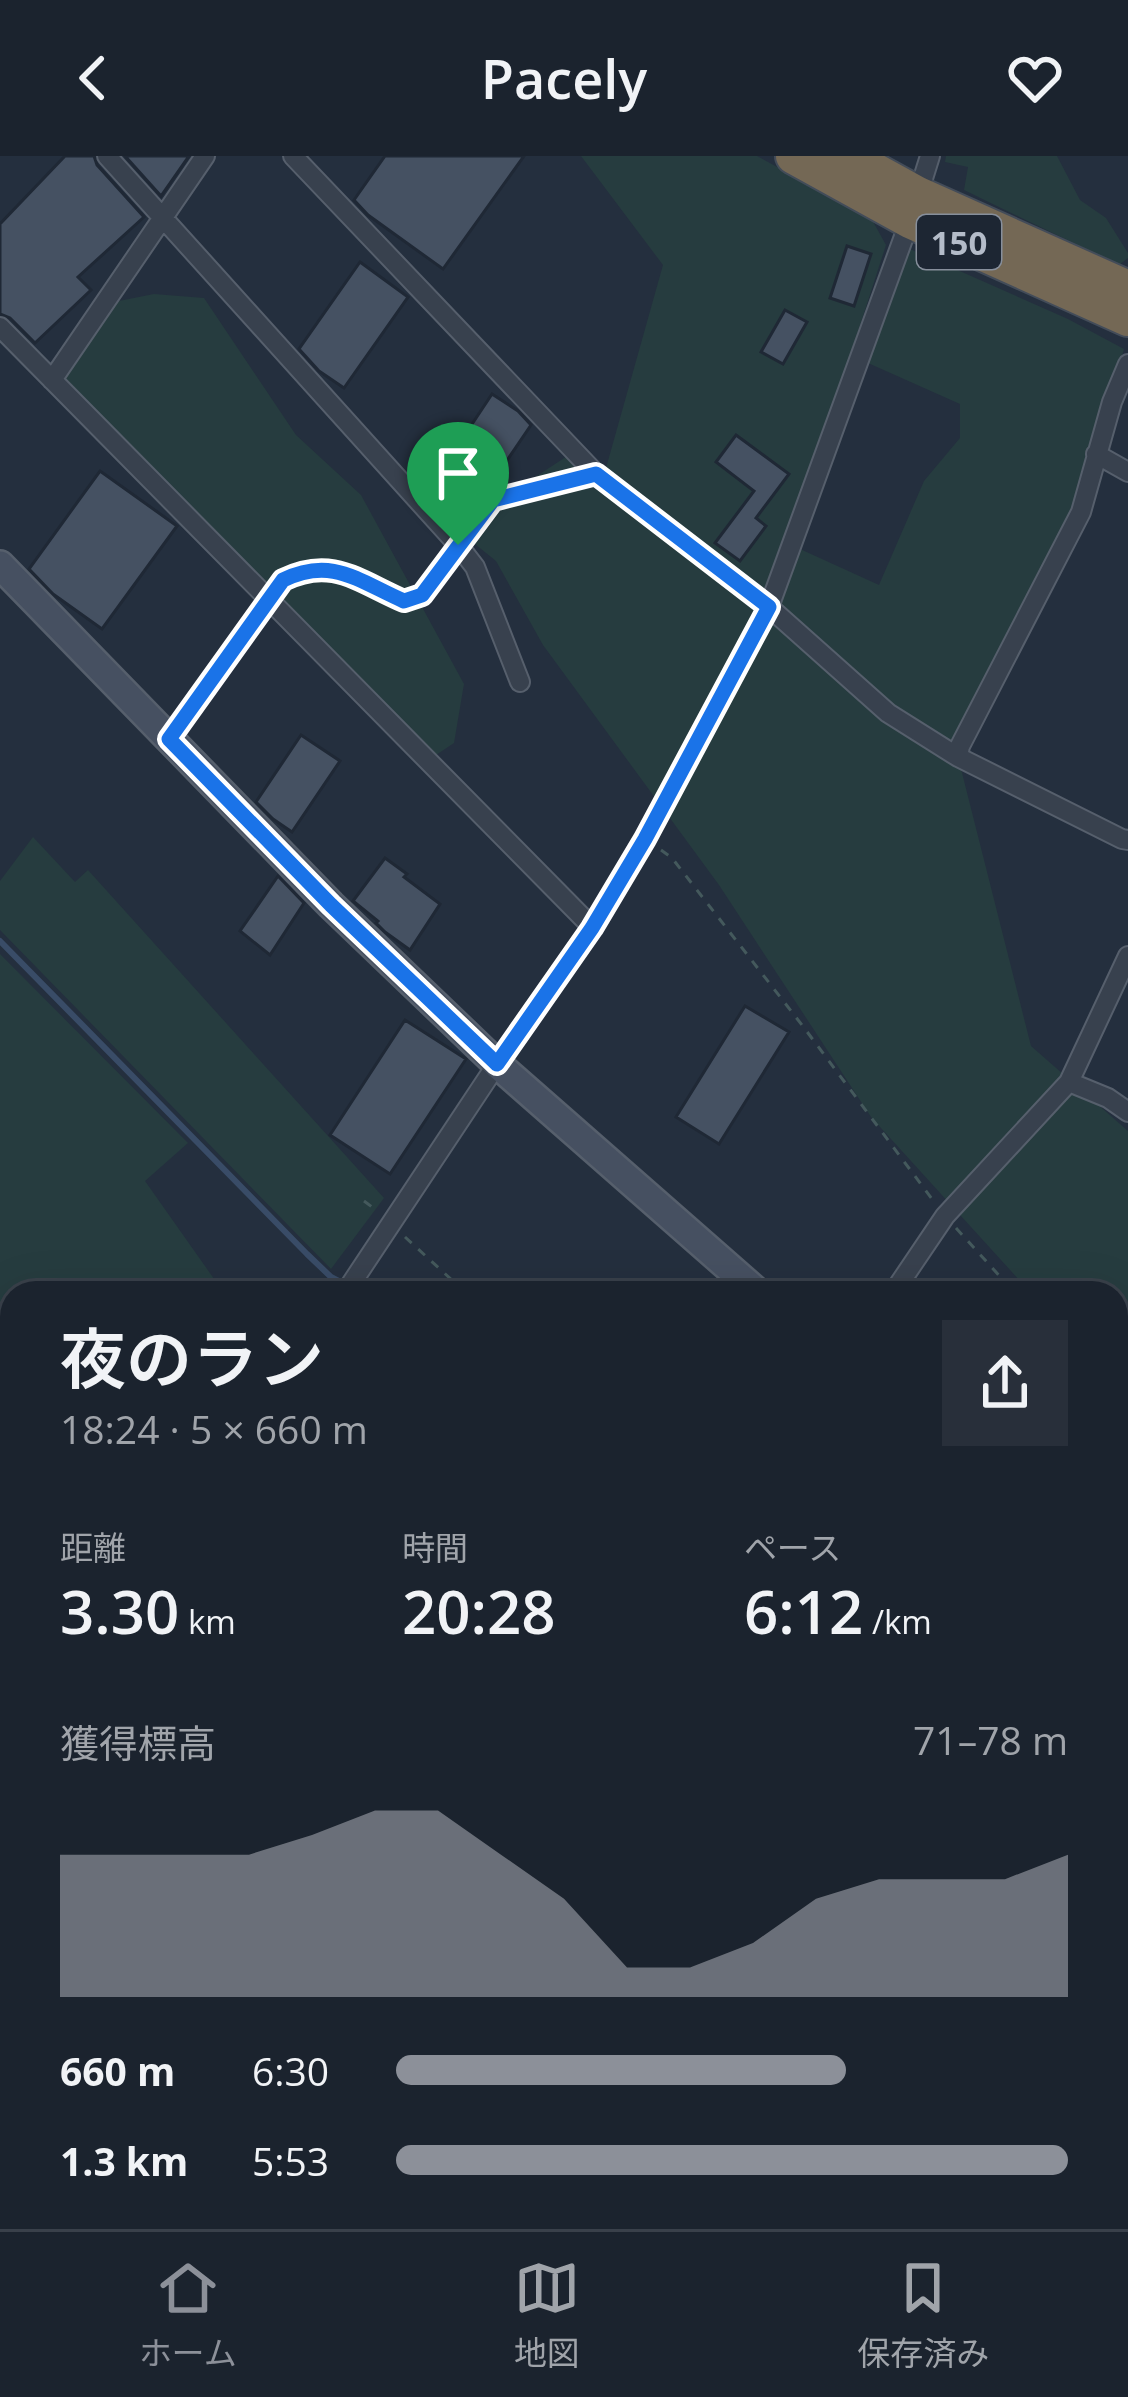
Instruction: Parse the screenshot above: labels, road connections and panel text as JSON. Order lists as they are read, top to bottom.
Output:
{
  "streets": {
    "highway": ["150"]
  },
  "page": {
    "header": "Pacely",
    "heading": ["夜のラン", "18:24 · 5 × 660 m"],
    "stats": [
      ["距離", "3.30 km"],
      ["時間", "20:28"],
      ["ペース", "6:12 /km"]
    ],
    "chart": ["獲得標高", "71–78 m"],
    "list": [
      {
        "name": "660 m",
        "note": "6:30"
      },
      {
        "name": "1.3 km",
        "note": "5:53"
      }
    ],
    "tabs": ["ホーム", "地図", "保存済み"]
  }
}
